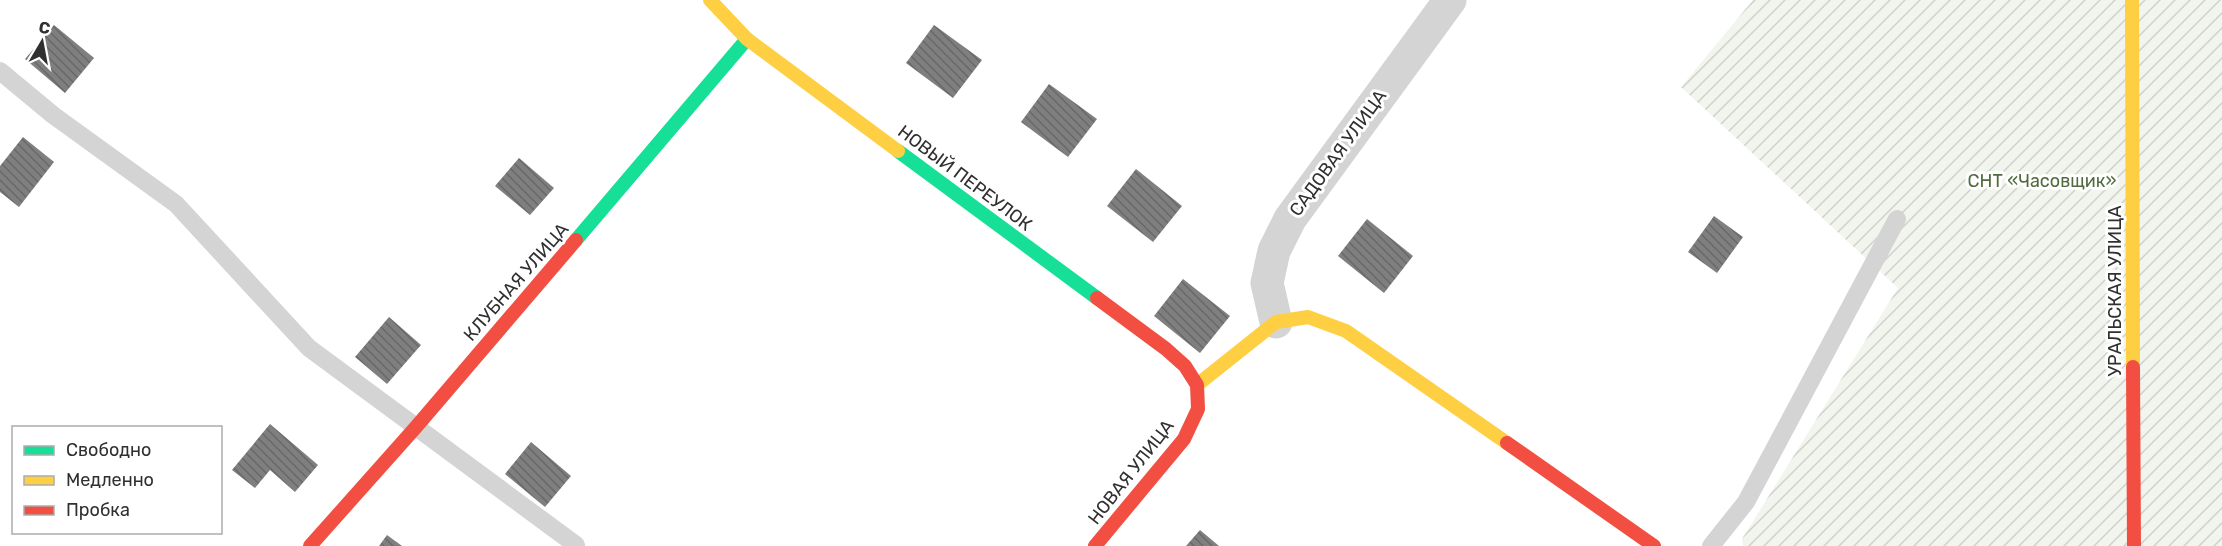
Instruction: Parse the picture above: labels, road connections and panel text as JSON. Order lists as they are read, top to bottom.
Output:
{
  "streets": {
    "street": [
      "САДОВАЯ УЛИЦА",
      "НОВЫЙ ПЕРЕУЛОК",
      "КЛУБНАЯ УЛИЦА",
      "УРАЛЬСКАЯ УЛИЦА",
      "НОВАЯ УЛИЦА"
    ]
  },
  "crossings": [
    ["НОВЫЙ ПЕРЕУЛОК", "КЛУБНАЯ УЛИЦА"],
    ["НОВЫЙ ПЕРЕУЛОК", "НОВАЯ УЛИЦА"]
  ],
  "parks": ["СНТ «Часовщик»"],
  "legend": ["Свободно", "Медленно", "Пробка"],
  "north": "top"
}
